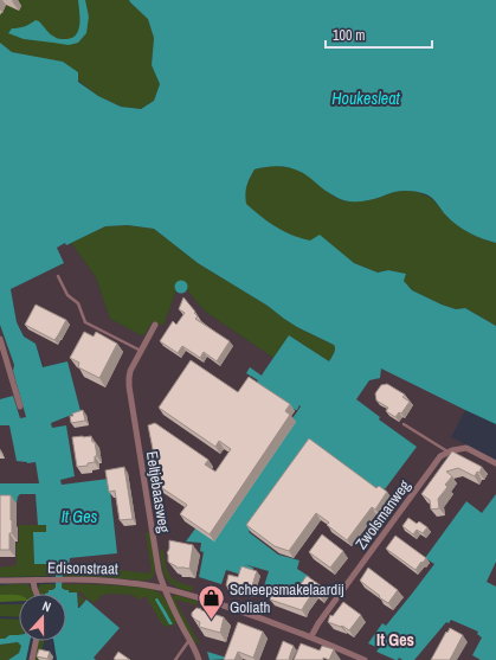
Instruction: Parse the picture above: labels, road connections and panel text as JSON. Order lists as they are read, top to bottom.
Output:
{
  "streets": {
    "street": ["Eeltjebaasweg", "Zwolsmanweg", "Edisonstraat"]
  },
  "crossings": [
    ["Eeltjebaasweg", "Edisonstraat"],
    ["Zwolsmanweg", "Edisonstraat"]
  ],
  "districts": ["It Ges"],
  "water": ["Houkesleat", "It Ges"],
  "places": {
    "shop": ["Scheepsmakelaardij Goliath"]
  },
  "scale_bar": "100 m",
  "north": "top"
}
